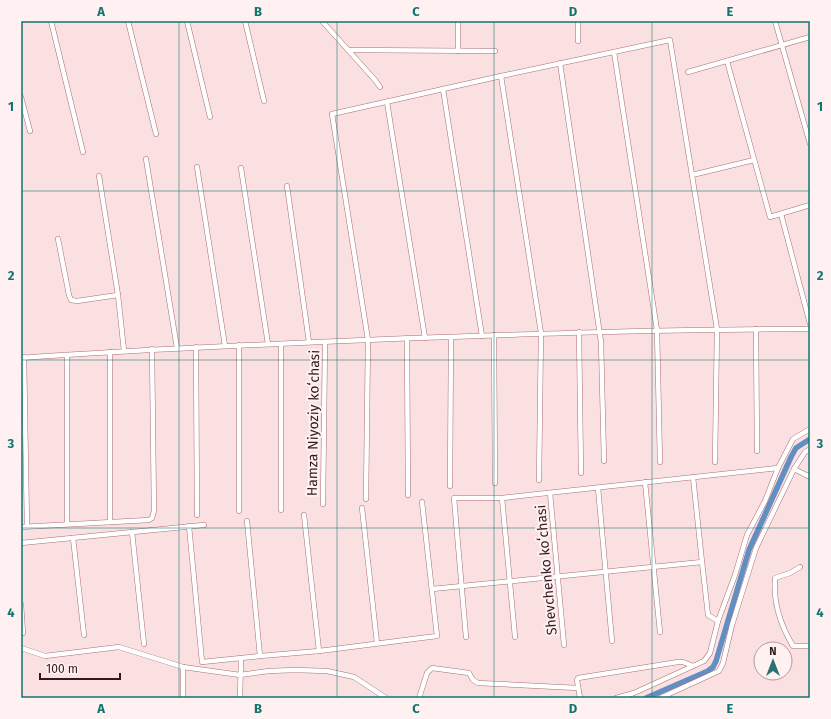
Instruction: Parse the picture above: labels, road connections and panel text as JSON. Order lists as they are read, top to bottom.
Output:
{
  "streets": {
    "street": ["Hamza Niyoziy koʻchasi", "Shevchenko koʻchasi"]
  },
  "scale_bar": "100 m",
  "north": "top",
  "grid": {
    "columns": [
      "A",
      "B",
      "C",
      "D",
      "E"
    ],
    "rows": [
      "1",
      "2",
      "3",
      "4"
    ]
  }
}
